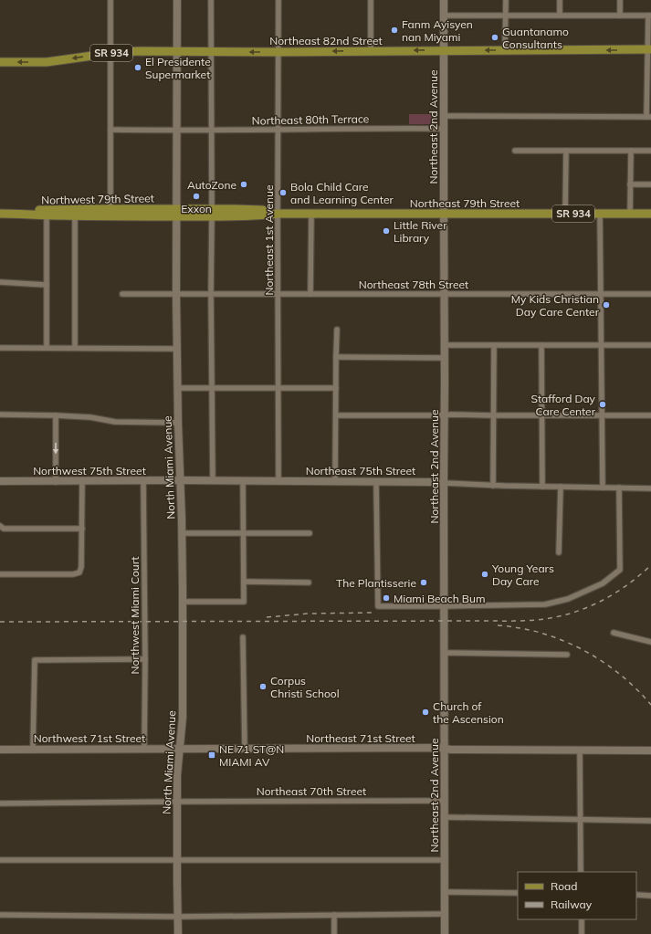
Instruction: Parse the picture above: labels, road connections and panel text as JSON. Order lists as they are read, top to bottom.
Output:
{
  "streets": {
    "main road": [
      "Northeast 82nd Street",
      "SR 934",
      "Northeast 2nd Avenue",
      "Northwest 79th Street",
      "Northeast 79th Street",
      "North Miami Avenue",
      "Northwest 75th Street",
      "Northeast 75th Street",
      "Northwest 71st Street",
      "Northeast 71st Street"
    ],
    "street": [
      "Northeast 80th Terrace",
      "Northeast 1st Avenue",
      "Northeast 78th Street",
      "Northwest Miami Court",
      "Northeast 70th Street"
    ]
  },
  "crossings": [
    ["Northeast 82nd Street", "SR 934"],
    ["Northeast 82nd Street", "Northeast 2nd Avenue"],
    ["Northeast 82nd Street", "Northeast 1st Avenue"],
    ["Northeast 82nd Street", "North Miami Avenue"],
    ["SR 934", "North Miami Avenue"],
    ["Northeast 80th Terrace", "Northeast 2nd Avenue"],
    ["Northeast 80th Terrace", "Northeast 1st Avenue"],
    ["Northeast 80th Terrace", "North Miami Avenue"],
    ["Northeast 2nd Avenue", "Northeast 79th Street"],
    ["Northeast 2nd Avenue", "Northeast 78th Street"],
    ["Northeast 2nd Avenue", "Northeast 75th Street"],
    ["Northeast 2nd Avenue", "Northeast 71st Street"],
    ["Northeast 2nd Avenue", "Northeast 70th Street"],
    ["Northwest 79th Street", "Northeast 79th Street"],
    ["Northwest 79th Street", "North Miami Avenue"],
    ["Northeast 79th Street", "Northeast 1st Avenue"],
    ["Northeast 79th Street", "North Miami Avenue"],
    ["Northeast 1st Avenue", "Northeast 78th Street"],
    ["Northeast 1st Avenue", "Northeast 75th Street"],
    ["Northeast 78th Street", "North Miami Avenue"],
    ["North Miami Avenue", "Northwest 75th Street"],
    ["North Miami Avenue", "Northeast 75th Street"],
    ["North Miami Avenue", "Northwest 71st Street"],
    ["North Miami Avenue", "Northeast 71st Street"],
    ["North Miami Avenue", "Northeast 70th Street"],
    ["Northwest 75th Street", "Northeast 75th Street"],
    ["Northwest 75th Street", "Northwest Miami Court"],
    ["Northwest Miami Court", "Northwest 71st Street"],
    ["Northwest 71st Street", "Northeast 71st Street"]
  ],
  "one_way": ["Northeast 82nd Street"],
  "places": {
    "other": [
      "Fanm Ayisyen nan Miyami",
      "Guantanamo Consultants",
      "El Presidente Supermarket",
      "AutoZone",
      "Bola Child Care and Learning Center",
      "Exxon",
      "Little River Library",
      "My Kids Christian Day Care Center",
      "Stafford Day Care Center",
      "Young Years Day Care",
      "The Plantisserie",
      "Miami Beach Bum",
      "Corpus Christi School",
      "Church of the Ascension"
    ],
    "transit": ["NE 71 ST@N MIAMI AV"]
  },
  "legend": ["Road", "Railway"]
}
